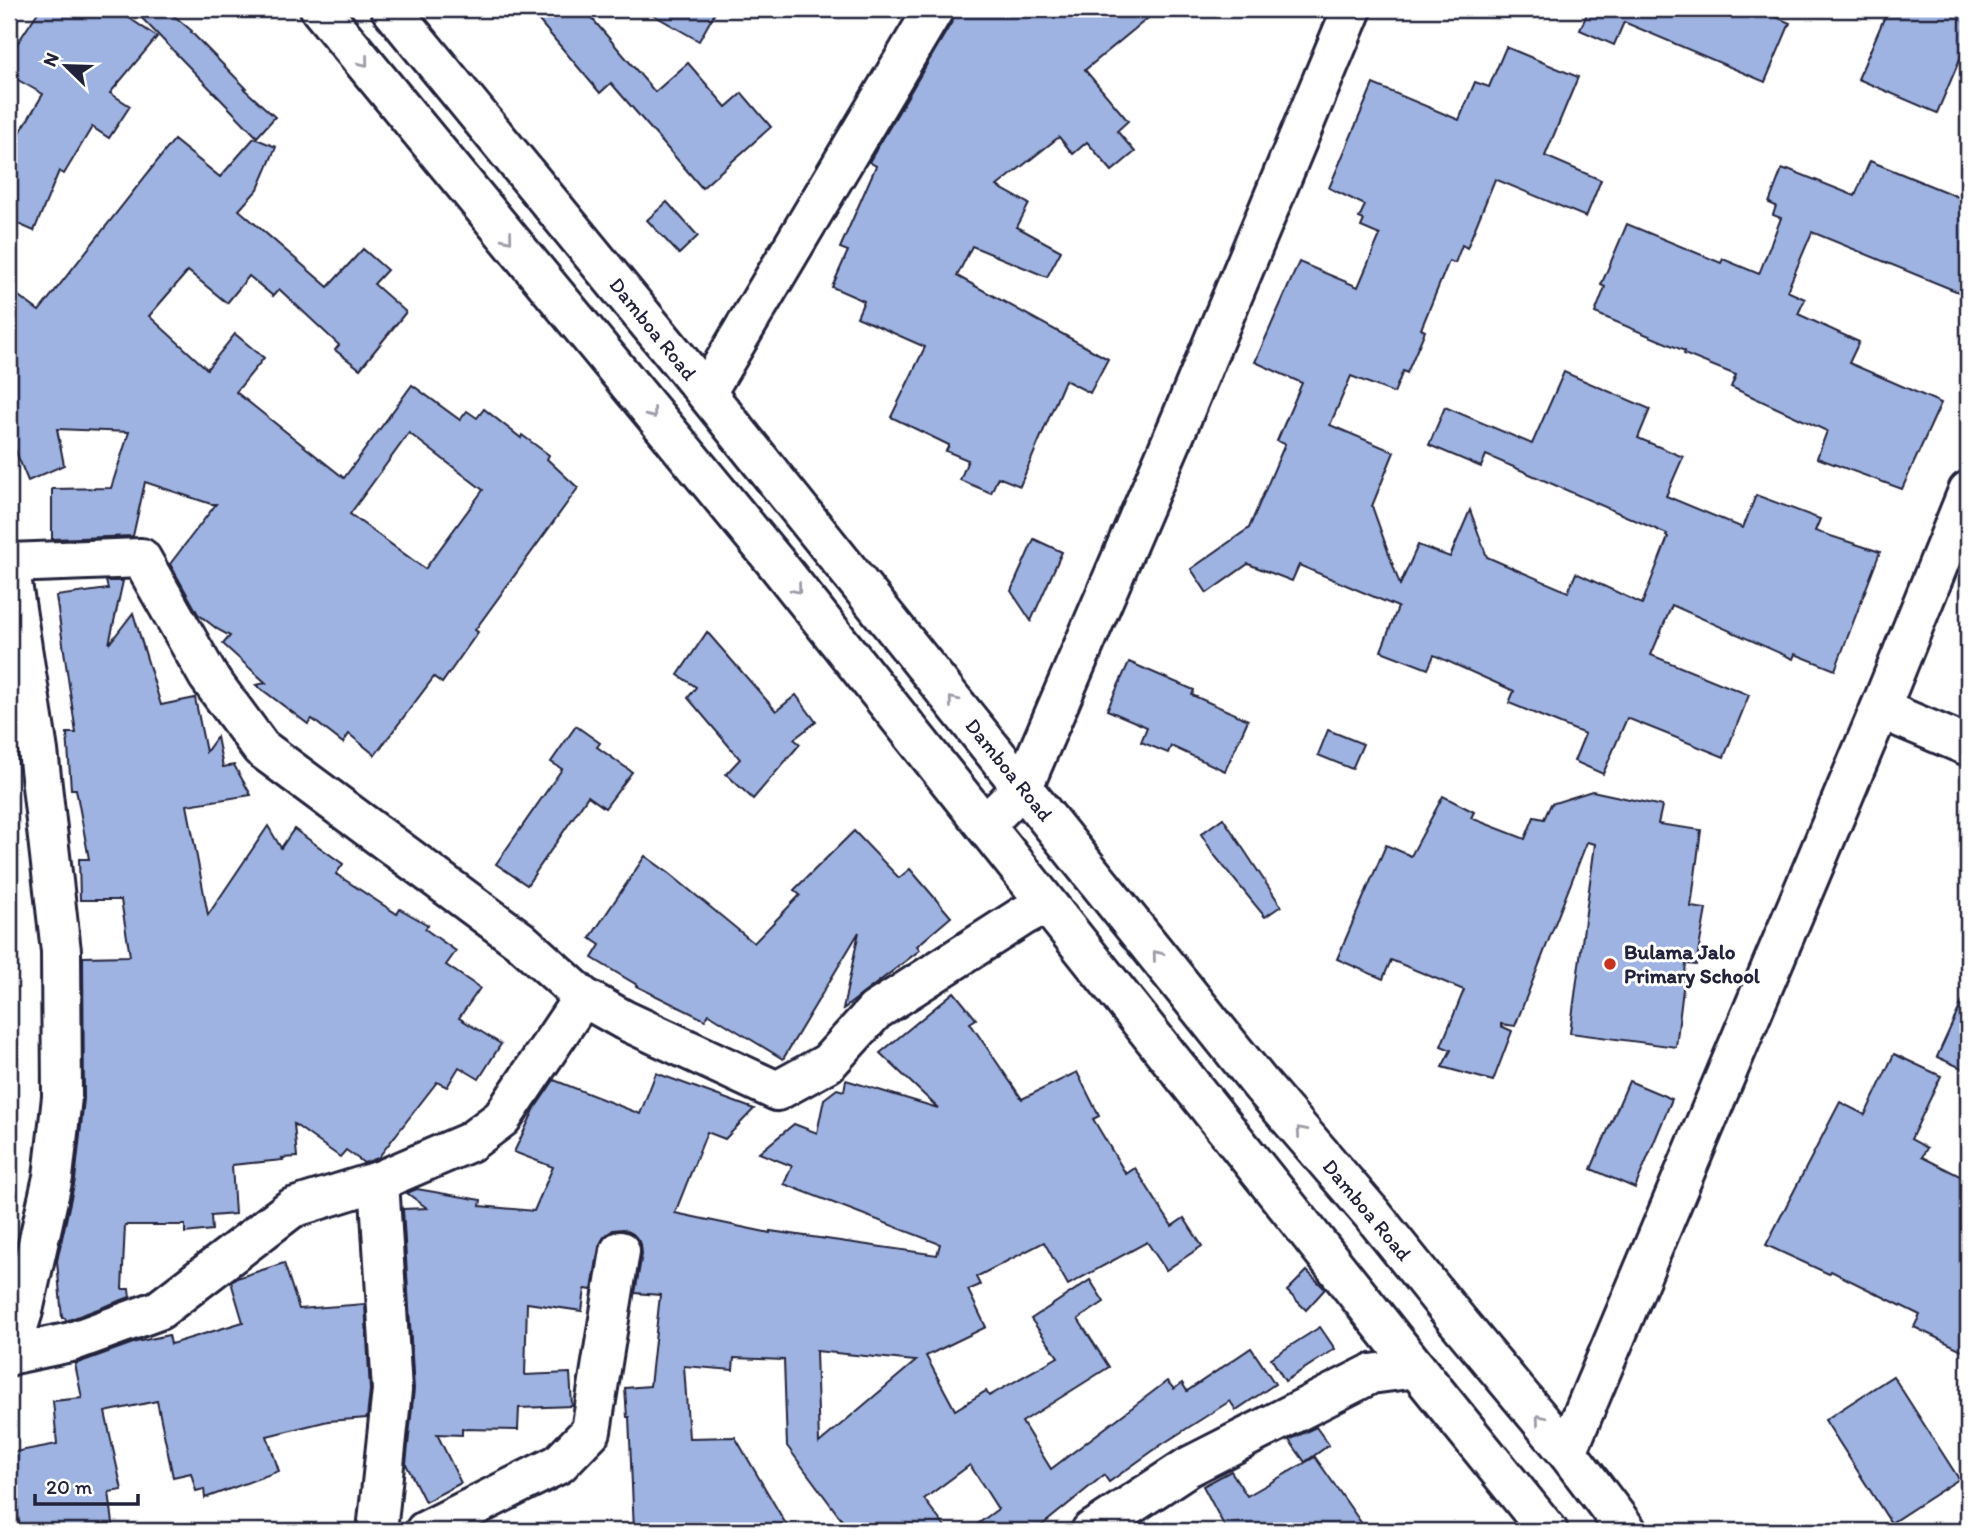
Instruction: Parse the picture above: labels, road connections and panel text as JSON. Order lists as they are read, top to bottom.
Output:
{
  "streets": {
    "street": ["Damboa Road"]
  },
  "places": ["Bulama Jalo Primary School"],
  "scale_bar": "20 m",
  "north": "top left"
}
